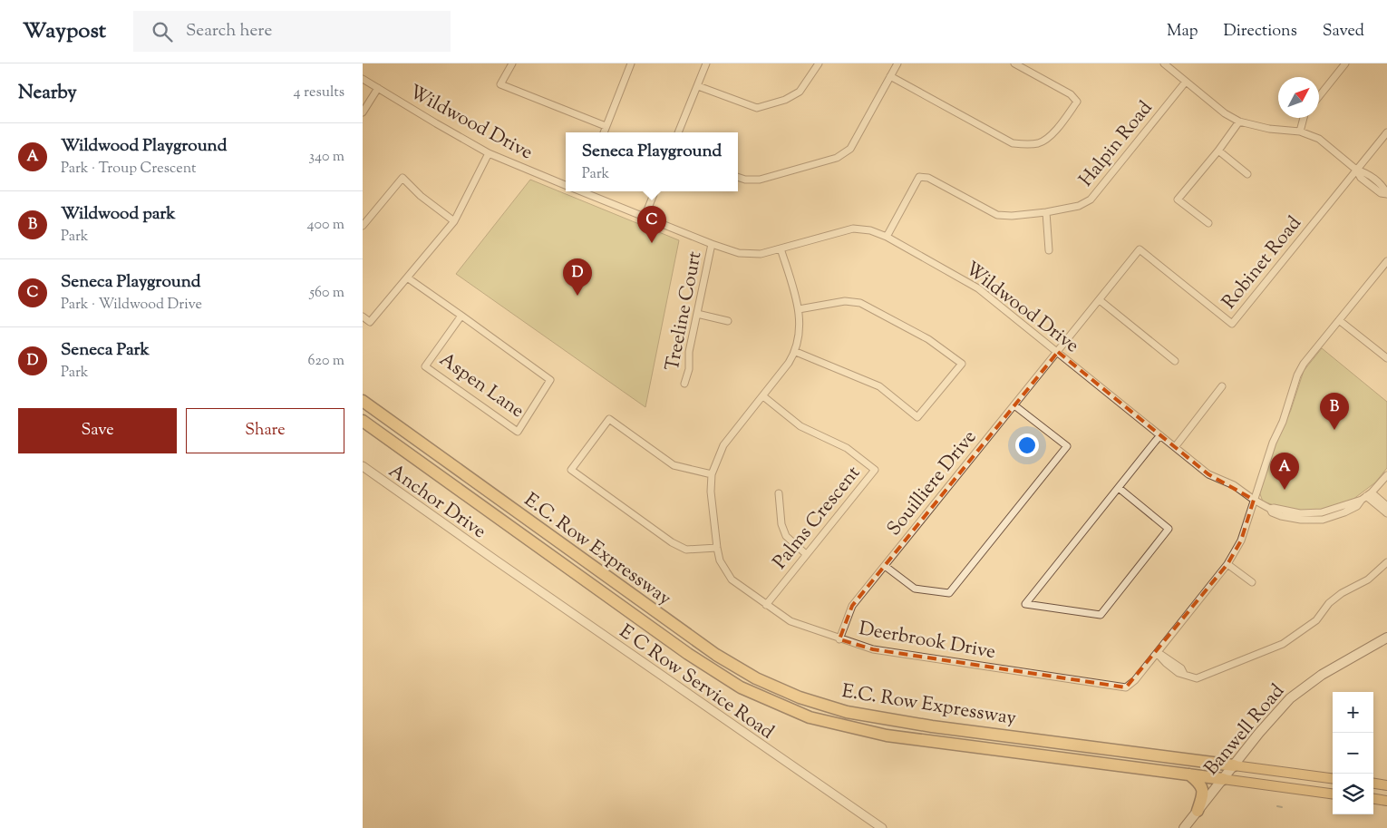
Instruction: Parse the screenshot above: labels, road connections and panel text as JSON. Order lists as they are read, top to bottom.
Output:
{
  "streets": {
    "highway": ["E.C. Row Expressway"],
    "main road": ["Banwell Road"],
    "street": [
      "Wildwood Drive",
      "Halpin Road",
      "Robinet Road",
      "Treeline Court",
      "Aspen Lane",
      "Souilliere Drive",
      "Anchor Drive",
      "Palms Crescent",
      "Deerbrook Drive",
      "E C Row Service Road"
    ]
  },
  "crossings": [
    ["Wildwood Drive", "Halpin Road"],
    ["Wildwood Drive", "Robinet Road"],
    ["Wildwood Drive", "Treeline Court"],
    ["Wildwood Drive", "Souilliere Drive"],
    ["Wildwood Drive", "Deerbrook Drive"],
    ["Robinet Road", "Souilliere Drive"],
    ["Souilliere Drive", "Deerbrook Drive"],
    ["Anchor Drive", "E C Row Service Road"],
    ["Palms Crescent", "Deerbrook Drive"],
    ["E.C. Row Expressway", "Banwell Road"]
  ],
  "north": "top right",
  "page": {
    "header": "Waypost",
    "search": "Search here",
    "nav": ["Map", "Directions", "Saved"],
    "heading": ["Nearby", "4 results"],
    "list": [
      {
        "mark": "A",
        "name": "Wildwood Playground",
        "note": "Park · Troup Crescent",
        "value": "340 m"
      },
      {
        "mark": "B",
        "name": "Wildwood park",
        "note": "Park",
        "value": "400 m"
      },
      {
        "mark": "C",
        "name": "Seneca Playground",
        "note": "Park · Wildwood Drive",
        "value": "560 m"
      },
      {
        "mark": "D",
        "name": "Seneca Park",
        "note": "Park",
        "value": "620 m"
      }
    ],
    "popup": ["Seneca Playground", "Park"],
    "pins": [
      "C",
      "D",
      "B",
      "A"
    ],
    "buttons": ["Save", "Share"],
    "map_buttons": ["+", "−"]
  }
}
